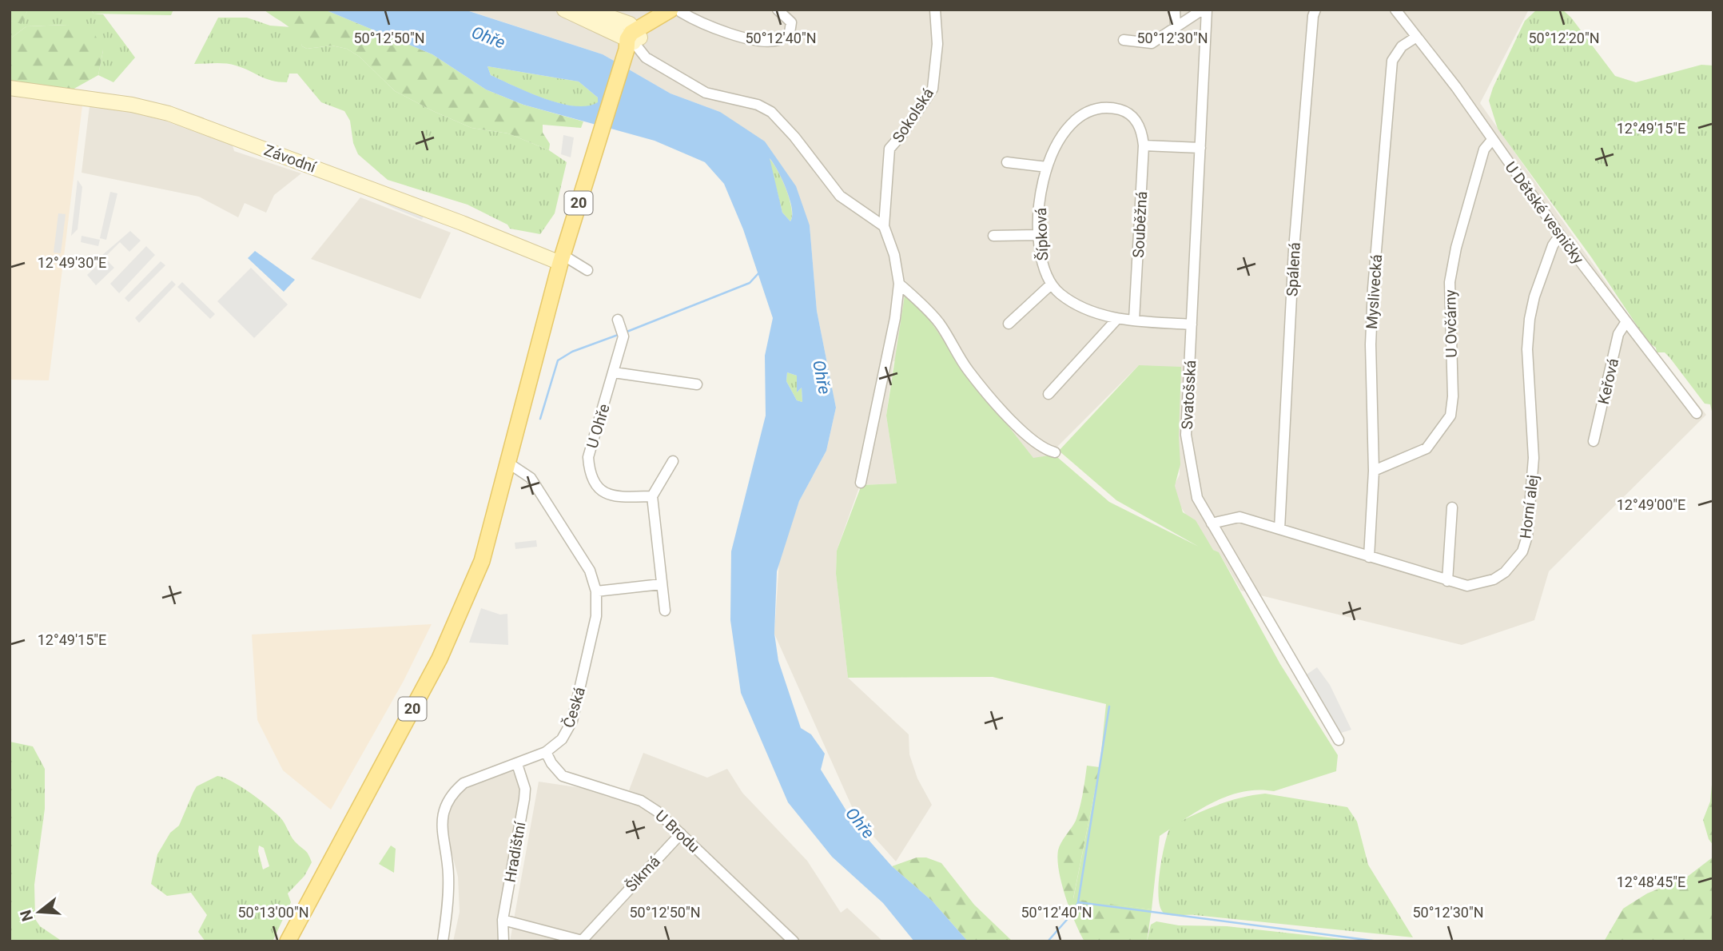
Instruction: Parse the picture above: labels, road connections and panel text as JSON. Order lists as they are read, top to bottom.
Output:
{
  "streets": {
    "main road": ["20"],
    "street": [
      "Sokolská",
      "Závodní",
      "U Dětské vesničky",
      "Souběžná",
      "Šípková",
      "Spálená",
      "Myslivecká",
      "U Ovčárny",
      "Keřová",
      "Svatošská",
      "U Ohře",
      "Horní alej",
      "Česká",
      "U Brodu",
      "Hradištní",
      "Šikmá"
    ]
  },
  "crossings": [
    ["Závodní", "20"],
    ["20", "Česká"],
    ["U Dětské vesničky", "Myslivecká"],
    ["U Dětské vesničky", "U Ovčárny"],
    ["U Dětské vesničky", "Keřová"],
    ["U Dětské vesničky", "Horní alej"],
    ["Souběžná", "Šípková"],
    ["Šípková", "Svatošská"],
    ["Spálená", "Horní alej"],
    ["Myslivecká", "U Ovčárny"],
    ["Myslivecká", "Horní alej"],
    ["Svatošská", "Horní alej"],
    ["Česká", "U Brodu"],
    ["Česká", "Hradištní"],
    ["U Brodu", "Šikmá"],
    ["Hradištní", "Šikmá"]
  ],
  "water": ["Ohře"],
  "north": "left",
  "coordinates": [
    "50°12'50\"N",
    "50°12'40\"N",
    "50°12'30\"N",
    "50°12'20\"N",
    "12°49'15\"E",
    "12°49'30\"E",
    "12°49'00\"E",
    "12°48'45\"E",
    "50°13'00\"N"
  ]
}
